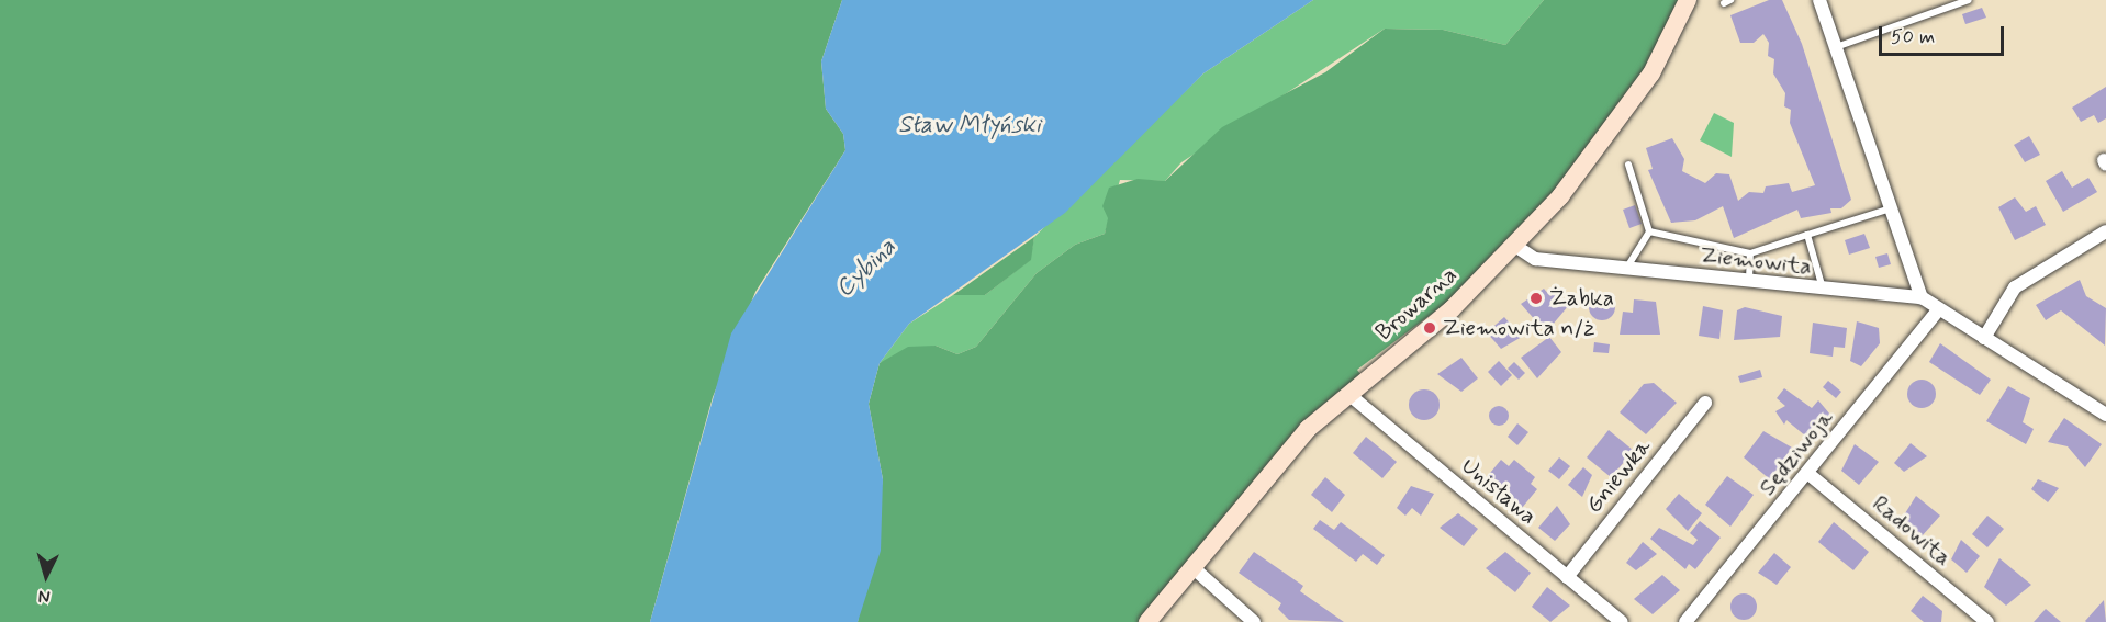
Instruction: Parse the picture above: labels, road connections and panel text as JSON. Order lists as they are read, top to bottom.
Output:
{
  "streets": {
    "street": [
      "Ziemowita",
      "Browarna",
      "Sędziwoja",
      "Gniewka",
      "Unisława",
      "Radowita"
    ]
  },
  "crossings": [
    ["Ziemowita", "Browarna"],
    ["Browarna", "Unisława"],
    ["Sędziwoja", "Radowita"],
    ["Gniewka", "Unisława"]
  ],
  "water": ["Staw Młyński", "Cybina"],
  "places": ["Żabka", "Ziemowita n/ż"],
  "scale_bar": "50 m",
  "north": "bottom"
}
